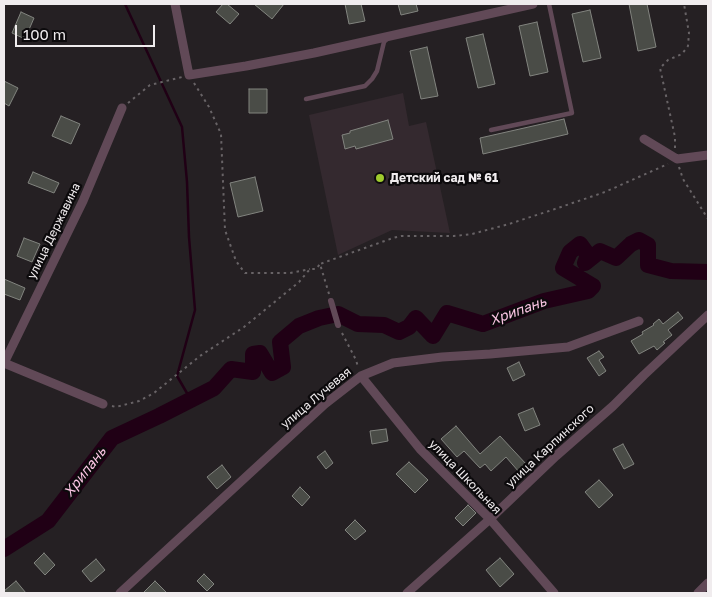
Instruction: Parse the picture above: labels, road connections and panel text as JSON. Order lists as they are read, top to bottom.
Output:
{
  "streets": {
    "street": [
      "улица Державина",
      "улица Лучевая",
      "улица Карпинского",
      "улица Школьная"
    ]
  },
  "crossings": [
    ["улица Лучевая", "улица Школьная"],
    ["улица Карпинского", "улица Школьная"]
  ],
  "water": ["Хрипань"],
  "places": ["Детский сад № 61"],
  "scale_bar": "100 m"
}
